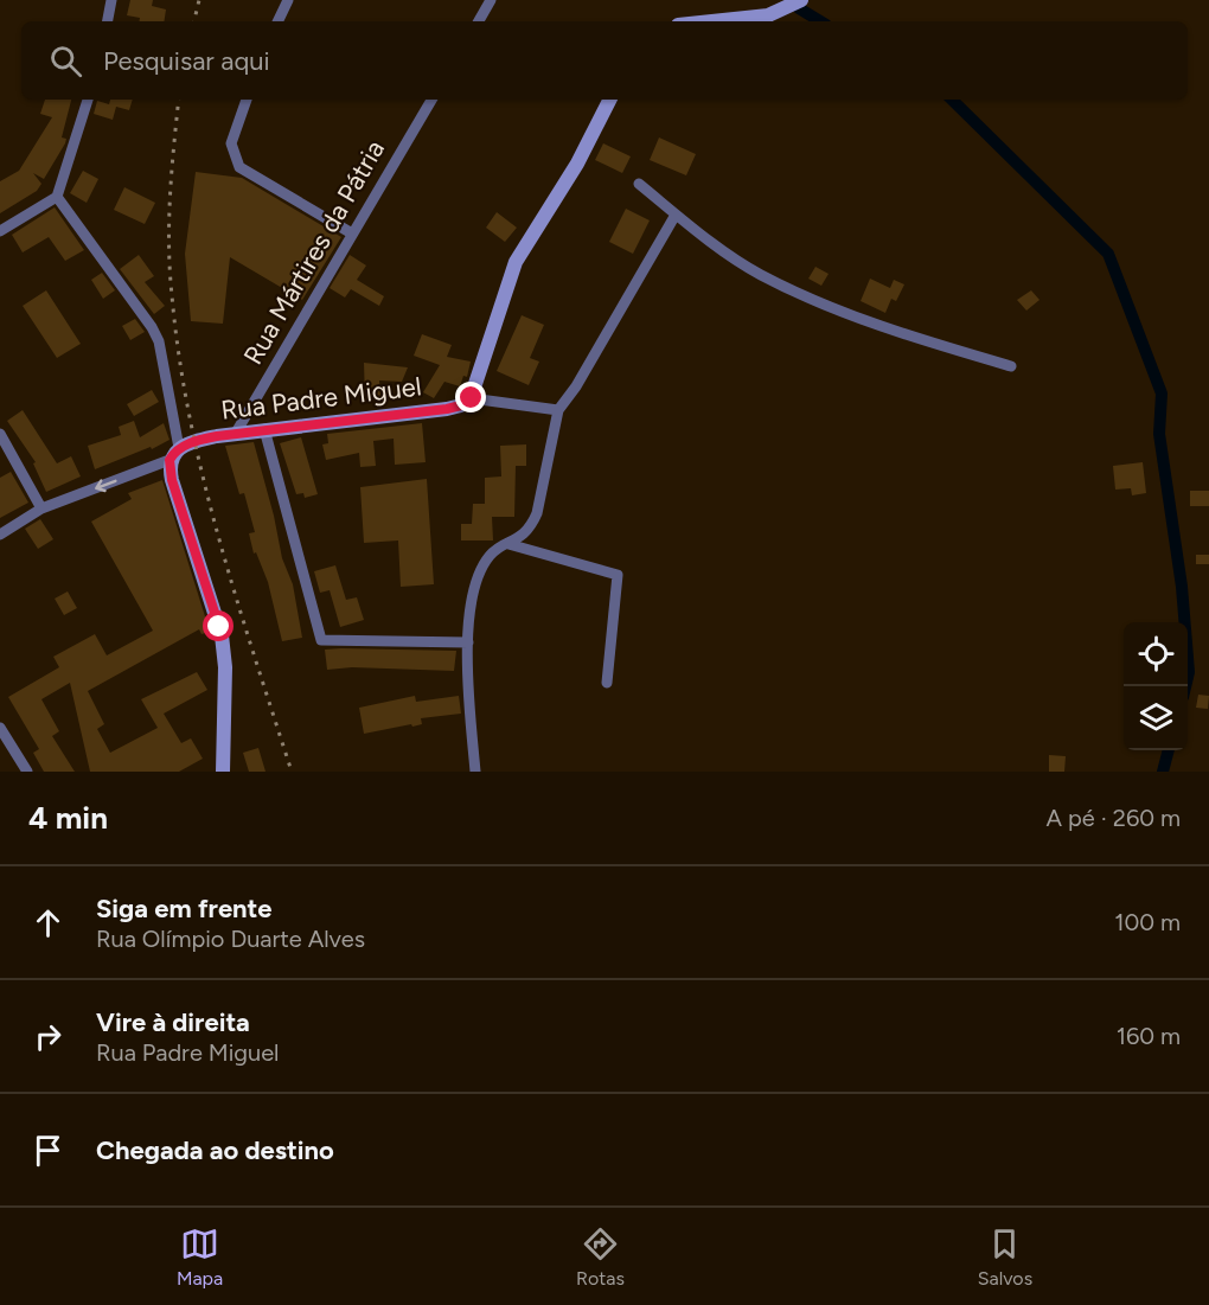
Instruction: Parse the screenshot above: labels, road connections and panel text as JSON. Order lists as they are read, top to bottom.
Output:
{
  "streets": {
    "main road": ["Rua Padre Miguel"],
    "street": ["Rua Mártires da Pátria"]
  },
  "crossings": [
    ["Rua Mártires da Pátria", "Rua Padre Miguel"]
  ],
  "page": {
    "search": "Pesquisar aqui",
    "heading": ["4 min", "A pé · 260 m"],
    "list": [
      ["Siga em frente", "Rua Olímpio Duarte Alves", "100 m"],
      ["Vire à direita", "Rua Padre Miguel", "160 m"],
      "Chegada ao destino"
    ],
    "nav": ["Mapa", "Rotas", "Salvos"]
  }
}
